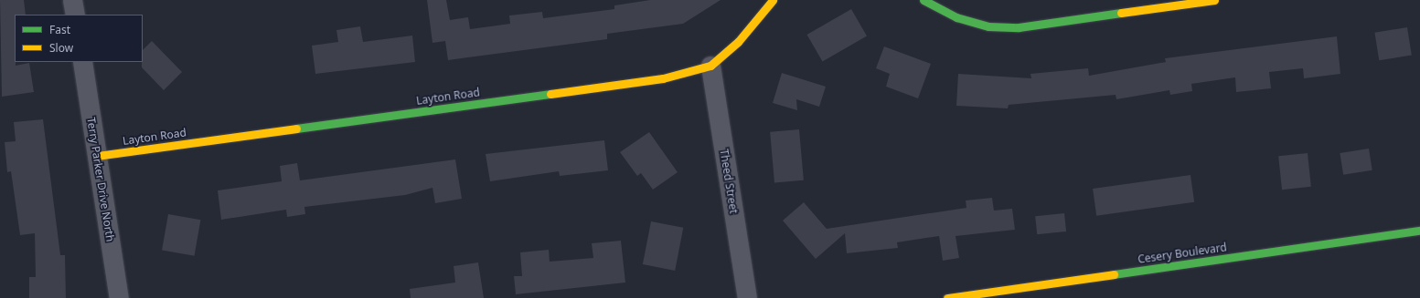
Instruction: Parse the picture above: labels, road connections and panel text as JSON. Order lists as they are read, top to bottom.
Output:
{
  "streets": {
    "street": [
      "Layton Road",
      "Terry Parker Drive North",
      "Theed Street",
      "Cesery Boulevard"
    ]
  },
  "crossings": [
    ["Layton Road", "Terry Parker Drive North"],
    ["Layton Road", "Theed Street"]
  ],
  "legend": ["Fast", "Slow"]
}
